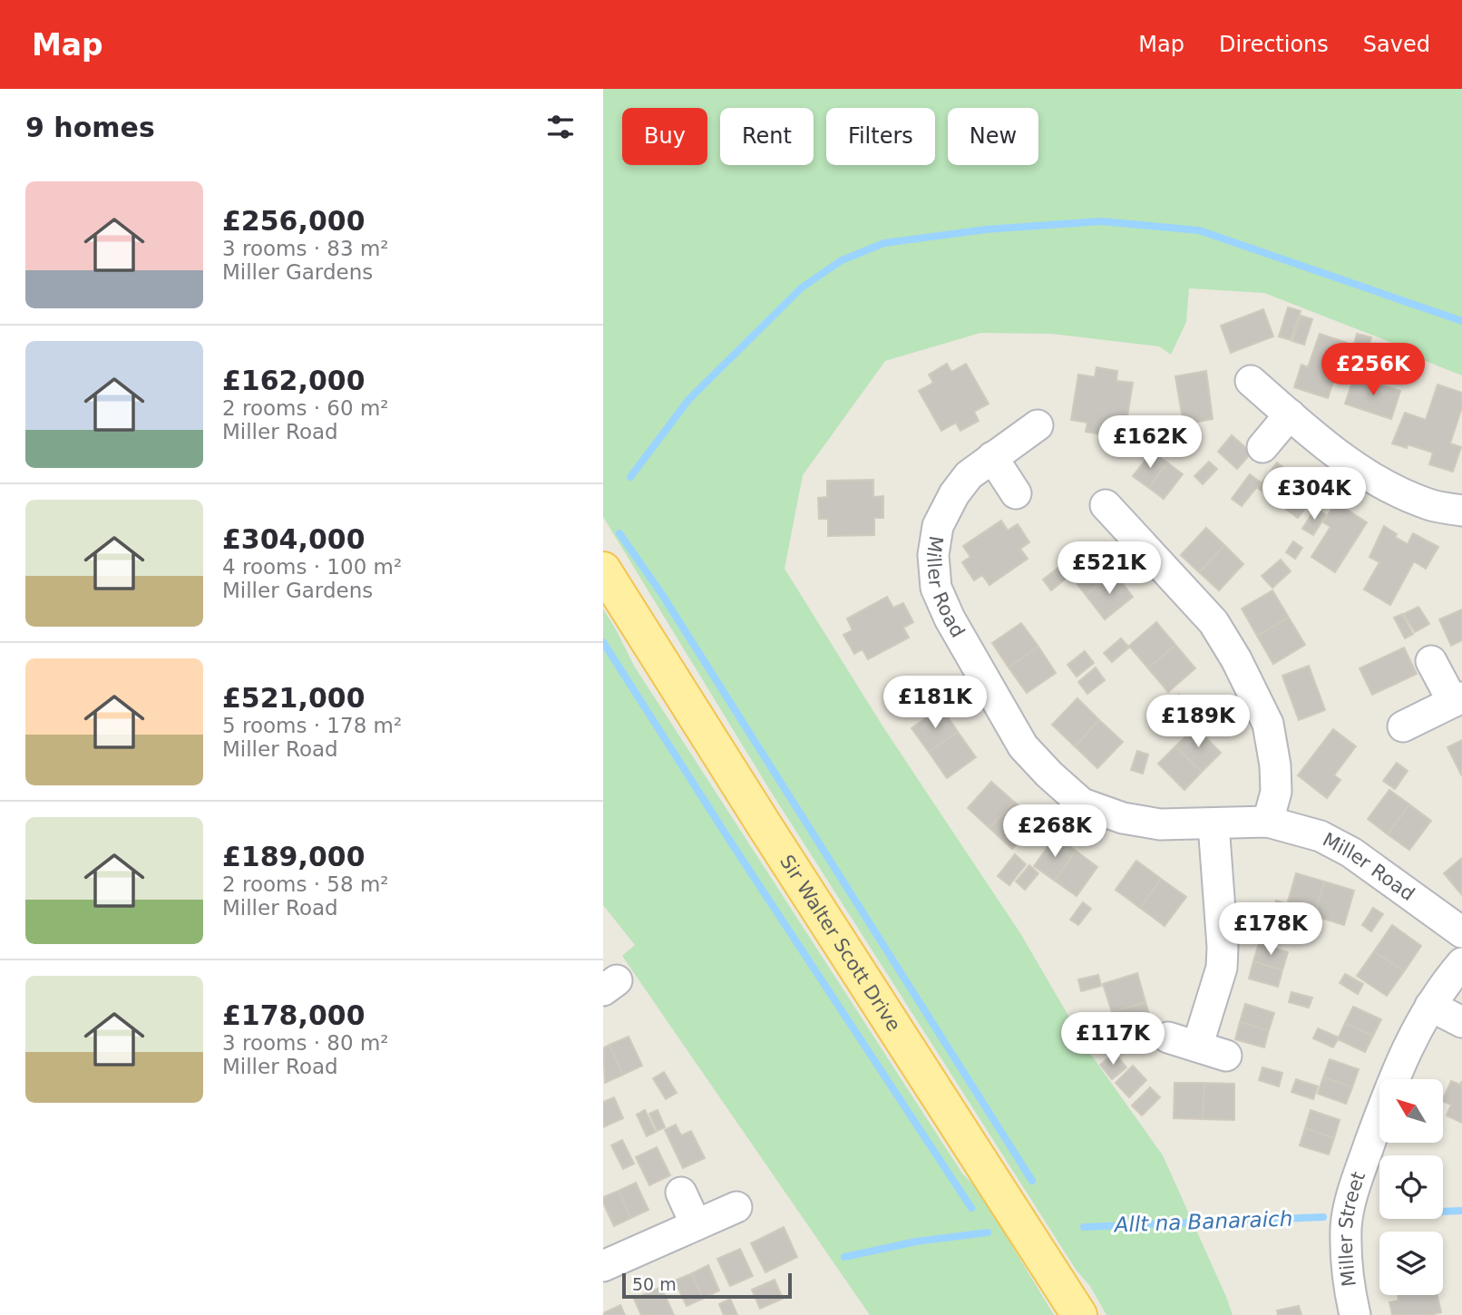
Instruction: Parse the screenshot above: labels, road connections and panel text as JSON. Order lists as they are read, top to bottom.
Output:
{
  "streets": {
    "main road": ["Sir Walter Scott Drive"],
    "street": ["Miller Road", "Miller Street"]
  },
  "water": ["Allt na Banaraich"],
  "scale_bar": "50 m",
  "north": "top left",
  "page": {
    "header": "Map",
    "nav": ["Map", "Directions", "Saved"],
    "heading": "9 homes",
    "chip": [
      "Buy",
      "Rent",
      "Filters",
      "New"
    ],
    "list": [
      {
        "name": "£256,000",
        "note": "3 rooms · 83 m² · Miller Gardens"
      },
      {
        "name": "£162,000",
        "note": "2 rooms · 60 m² · Miller Road"
      },
      {
        "name": "£304,000",
        "note": "4 rooms · 100 m² · Miller Gardens"
      },
      {
        "name": "£521,000",
        "note": "5 rooms · 178 m² · Miller Road"
      },
      {
        "name": "£189,000",
        "note": "2 rooms · 58 m² · Miller Road"
      },
      {
        "name": "£178,000",
        "note": "3 rooms · 80 m² · Miller Road"
      }
    ],
    "price": [
      "£256K",
      "£162K",
      "£304K",
      "£521K",
      "£181K",
      "£189K",
      "£268K",
      "£178K",
      "£117K"
    ],
    "scale": "50 m"
  }
}
